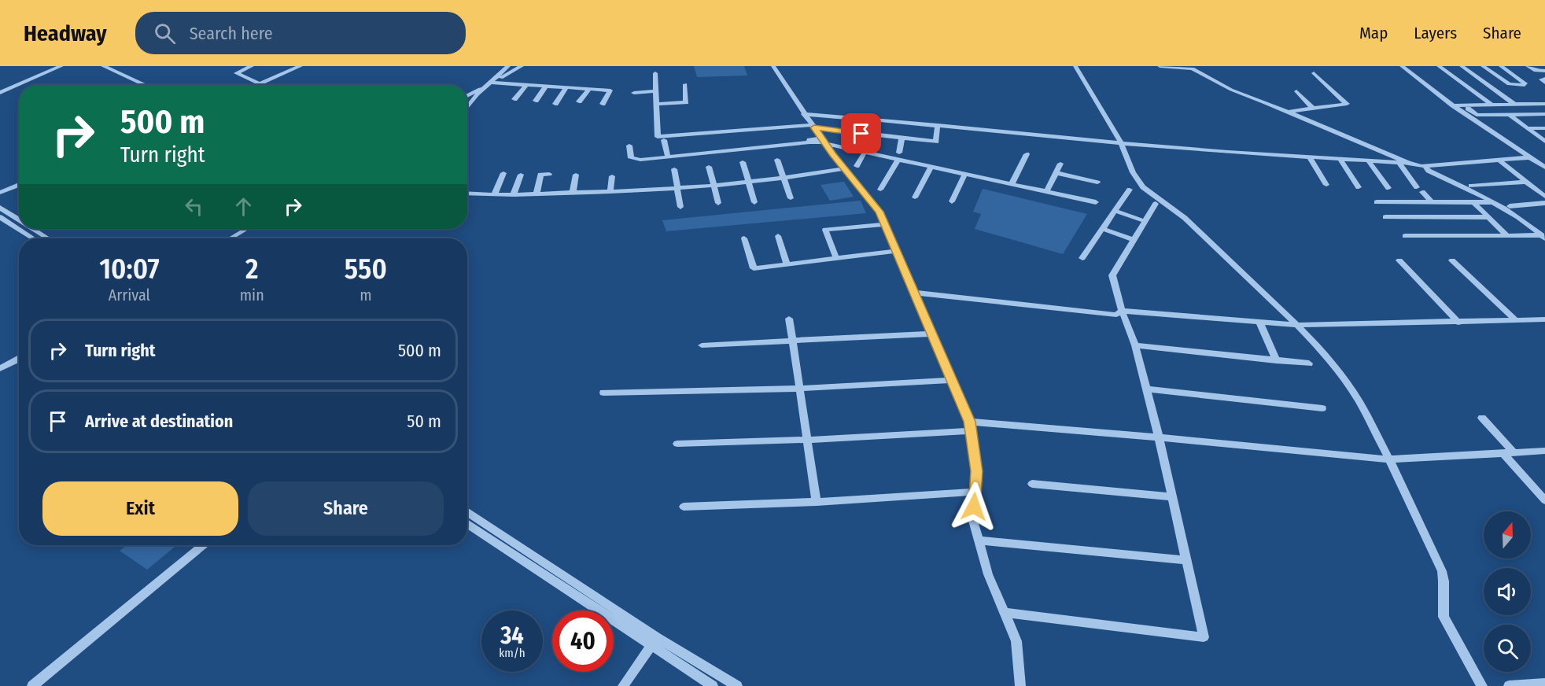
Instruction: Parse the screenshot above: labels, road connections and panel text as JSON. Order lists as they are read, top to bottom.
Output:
{
  "north": "top",
  "page": {
    "header": "Headway",
    "search": "Search here",
    "nav": ["Map", "Layers", "Share"],
    "turn": ["500 m", "Turn right"],
    "eta": [
      "10:07",
      "Arrival",
      "2",
      "min",
      "550",
      "m"
    ],
    "list": [
      {
        "name": "Turn right",
        "value": "500 m"
      },
      {
        "name": "Arrive at destination",
        "value": "50 m"
      }
    ],
    "buttons": ["Exit", "Share"],
    "speed": "34 km/h",
    "limit": "40"
  }
}
